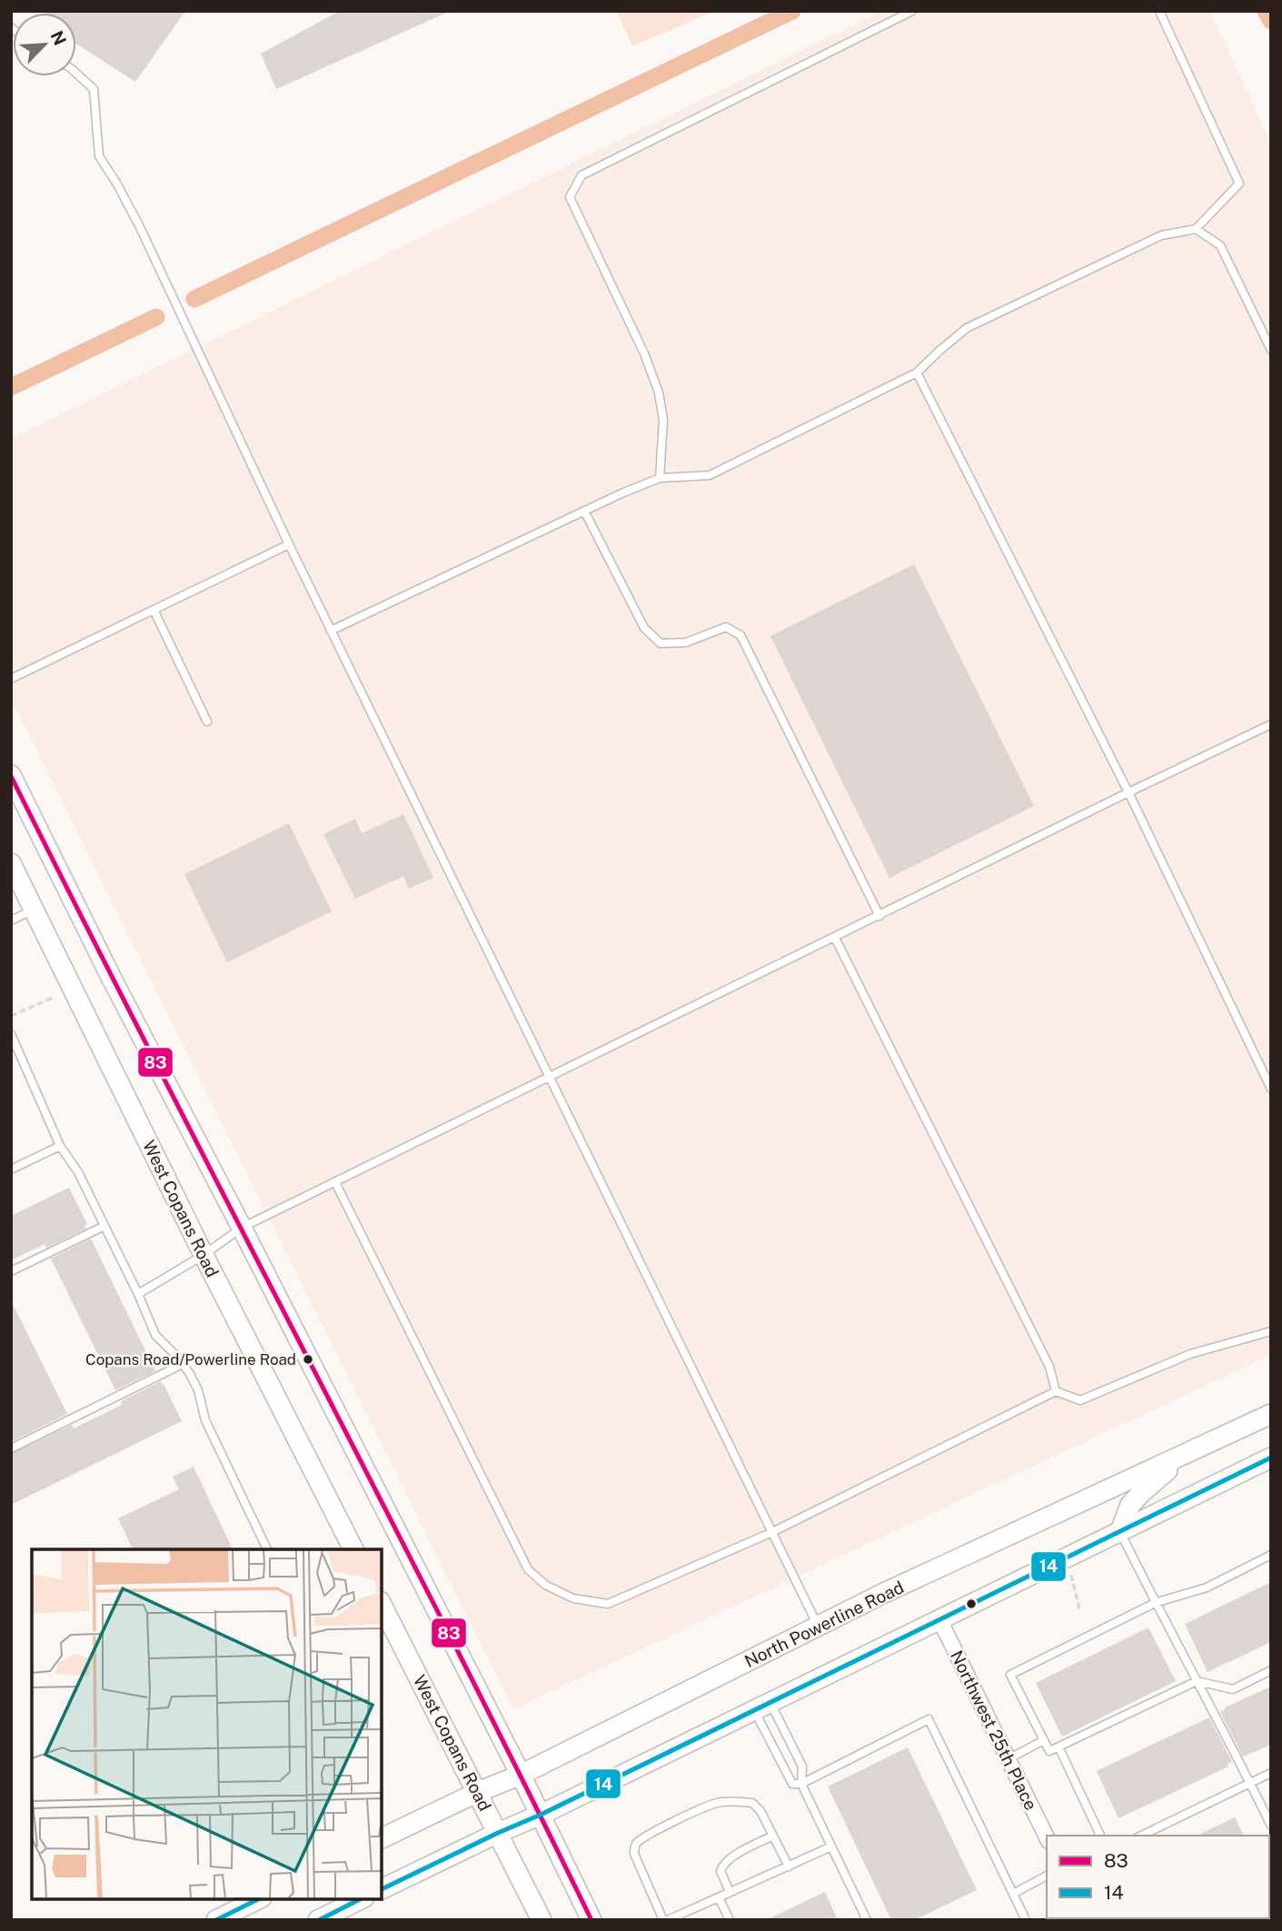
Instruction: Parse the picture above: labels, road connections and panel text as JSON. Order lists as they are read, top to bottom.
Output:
{
  "streets": {
    "main road": ["West Copans Road", "North Powerline Road"],
    "street": ["Northwest 25th Place"]
  },
  "crossings": [
    ["West Copans Road", "North Powerline Road"]
  ],
  "places": ["Copans Road/Powerline Road"],
  "lines": ["transit line 83", "transit line 14"],
  "legend": ["83", "14"],
  "north": "top right"
}
